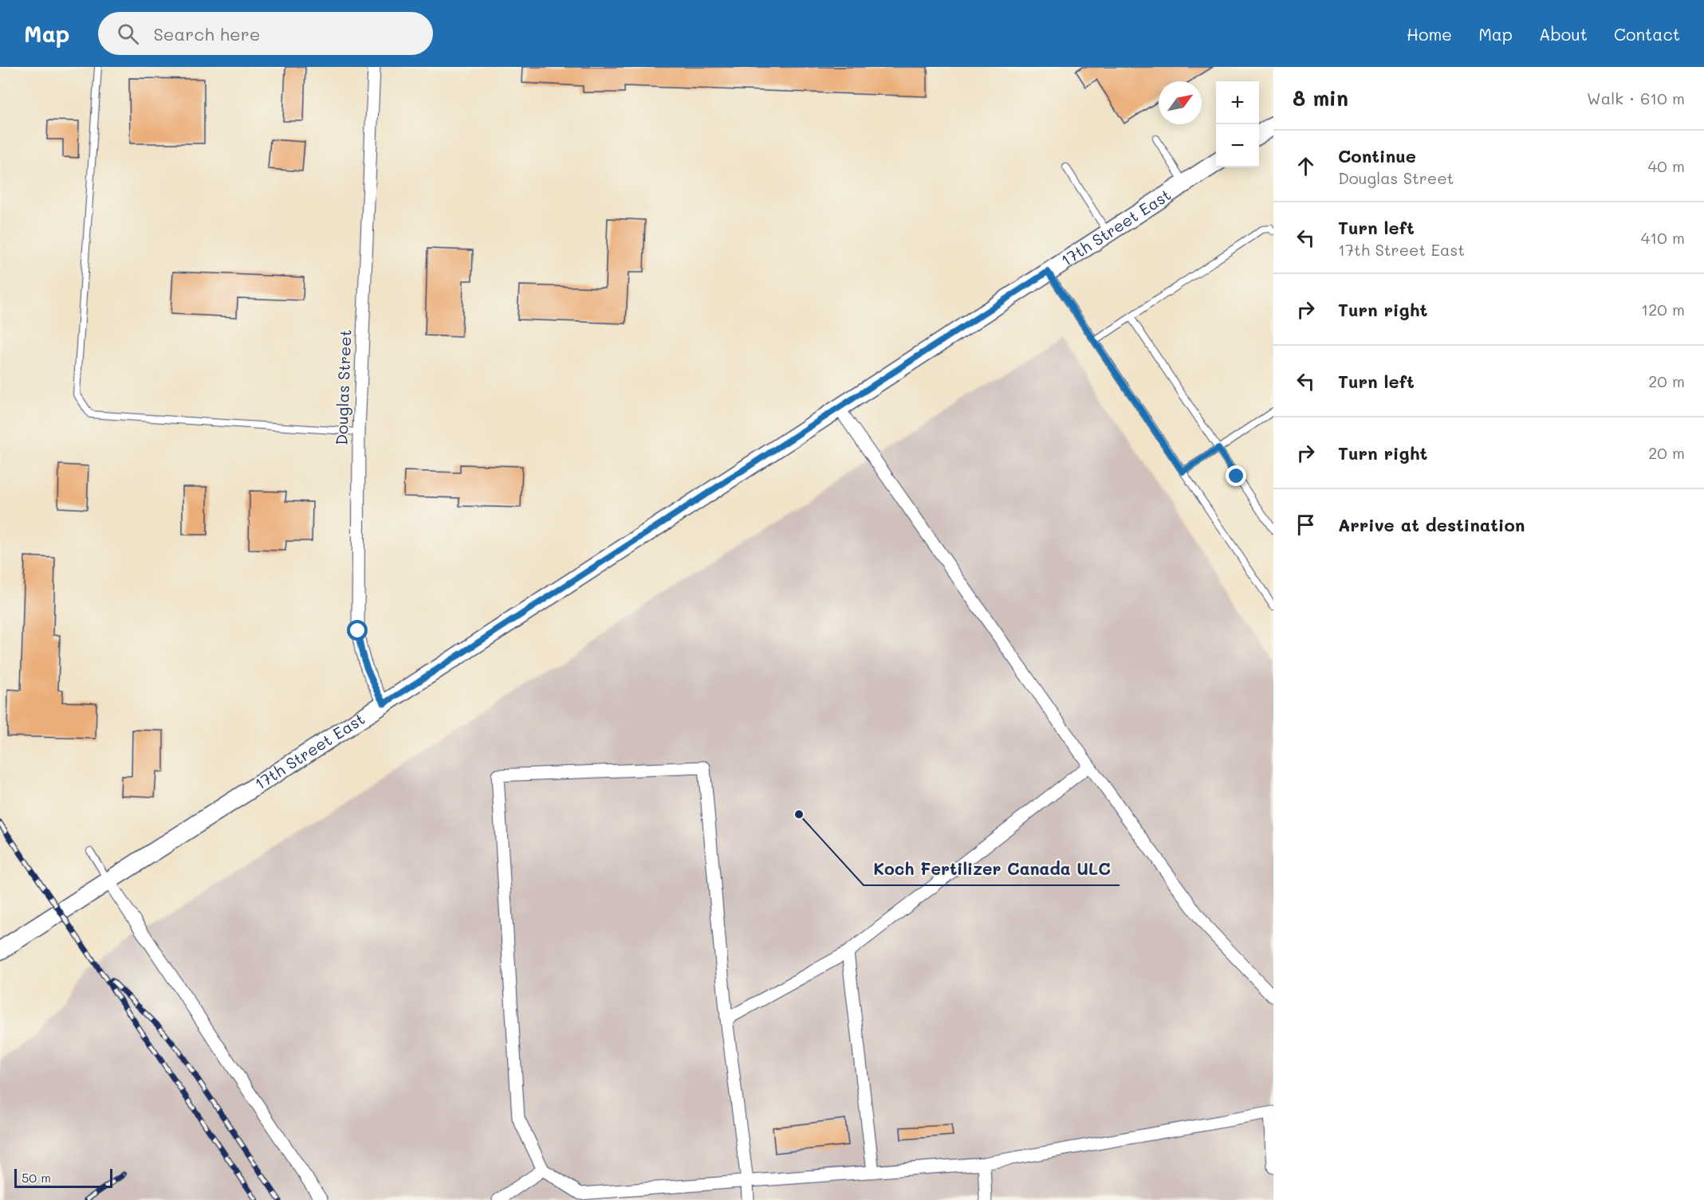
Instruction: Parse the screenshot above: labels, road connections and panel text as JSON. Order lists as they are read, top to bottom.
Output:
{
  "streets": {
    "main road": ["17th Street East"],
    "street": ["Douglas Street"]
  },
  "crossings": [
    ["17th Street East", "Douglas Street"]
  ],
  "places": ["Koch Fertilizer Canada ULC"],
  "scale_bar": "50 m",
  "north": "top right",
  "page": {
    "header": "Map",
    "search": "Search here",
    "nav": [
      "Home",
      "Map",
      "About",
      "Contact"
    ],
    "heading": ["8 min", "Walk · 610 m"],
    "map_buttons": ["+", "−"],
    "list": [
      ["Continue", "Douglas Street", "40 m"],
      ["Turn left", "17th Street East", "410 m"],
      ["Turn right", "120 m"],
      ["Turn left", "20 m"],
      ["Turn right", "20 m"],
      "Arrive at destination"
    ],
    "scale": "50 m"
  }
}
